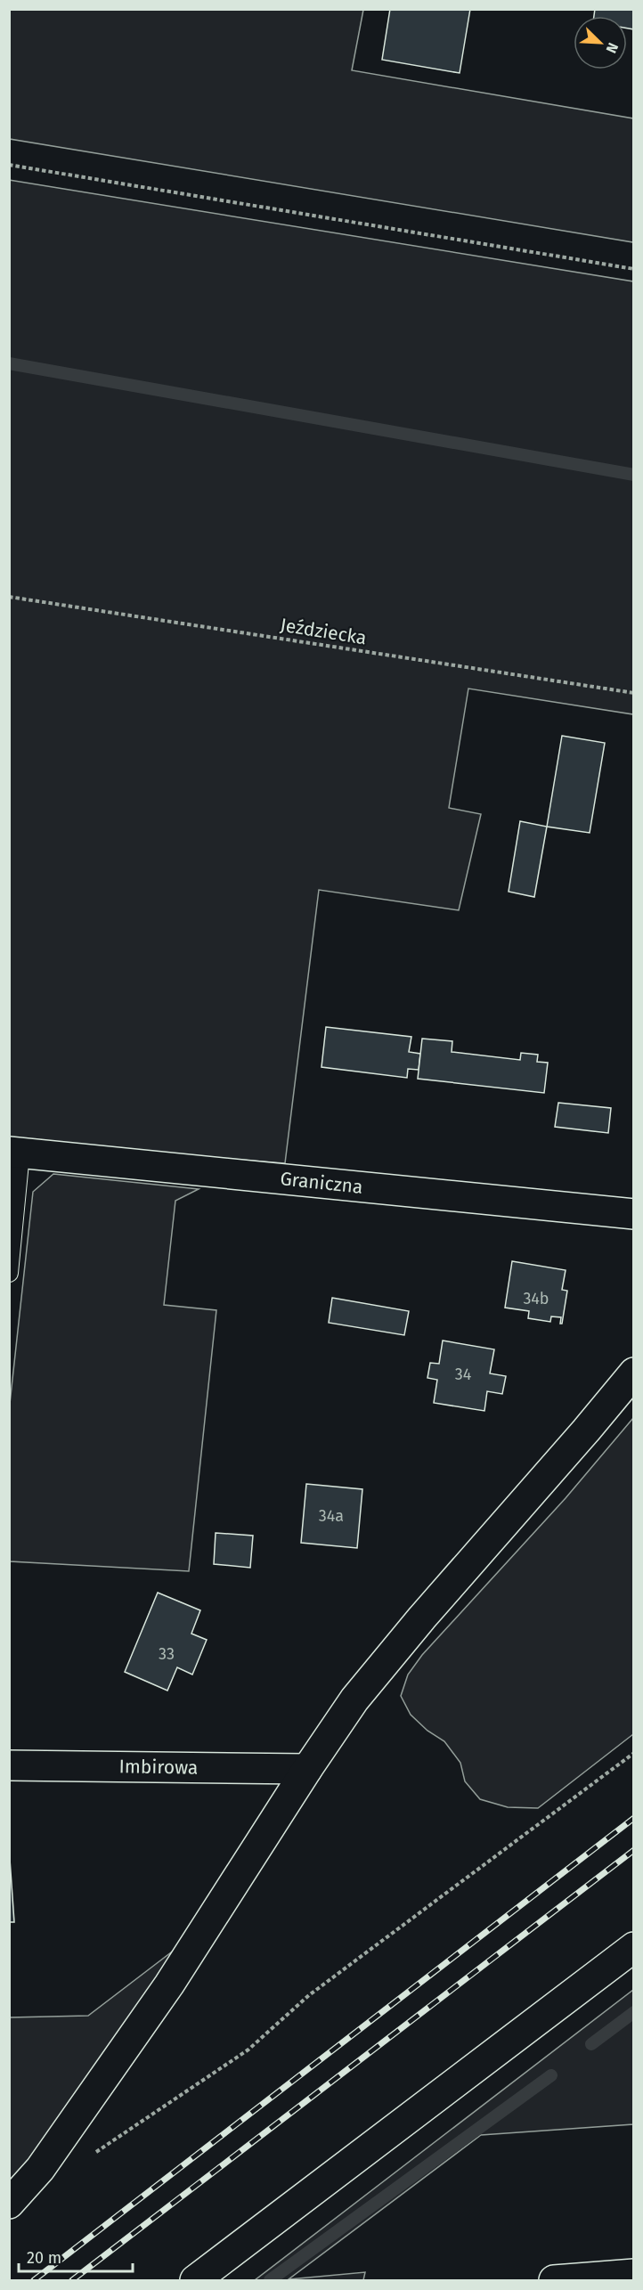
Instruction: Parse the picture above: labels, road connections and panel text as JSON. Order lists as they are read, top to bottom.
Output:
{
  "streets": {
    "street": ["Graniczna", "Imbirowa"],
    "path": ["Jeździecka"]
  },
  "house_numbers": [
    "34b",
    "34",
    "34a",
    "33"
  ],
  "scale_bar": "20 m",
  "north": "bottom right"
}
